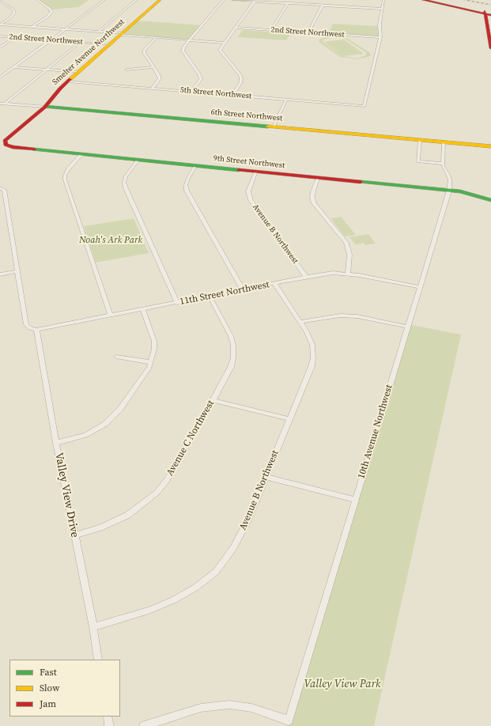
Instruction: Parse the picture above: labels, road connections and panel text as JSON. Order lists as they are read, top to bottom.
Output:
{
  "streets": {
    "main road": ["Smelter Avenue Northwest", "6th Street Northwest", "9th Street Northwest"],
    "street": [
      "2nd Street Northwest",
      "5th Street Northwest",
      "Avenue B Northwest",
      "11th Street Northwest",
      "10th Avenue Northwest",
      "Avenue C Northwest",
      "Valley View Drive"
    ]
  },
  "crossings": [
    ["2nd Street Northwest", "Smelter Avenue Northwest"],
    ["2nd Street Northwest", "5th Street Northwest"],
    ["Smelter Avenue Northwest", "5th Street Northwest"],
    ["Smelter Avenue Northwest", "6th Street Northwest"],
    ["Smelter Avenue Northwest", "9th Street Northwest"],
    ["6th Street Northwest", "10th Avenue Northwest"],
    ["9th Street Northwest", "Avenue B Northwest"],
    ["9th Street Northwest", "10th Avenue Northwest"],
    ["Avenue B Northwest", "11th Street Northwest"],
    ["Avenue B Northwest", "Valley View Drive"],
    ["11th Street Northwest", "10th Avenue Northwest"],
    ["11th Street Northwest", "Avenue C Northwest"],
    ["11th Street Northwest", "Valley View Drive"],
    ["Avenue C Northwest", "Valley View Drive"]
  ],
  "parks": ["Noah's Ark Park", "Valley View Park"],
  "legend": ["Fast", "Slow", "Jam"]
}
